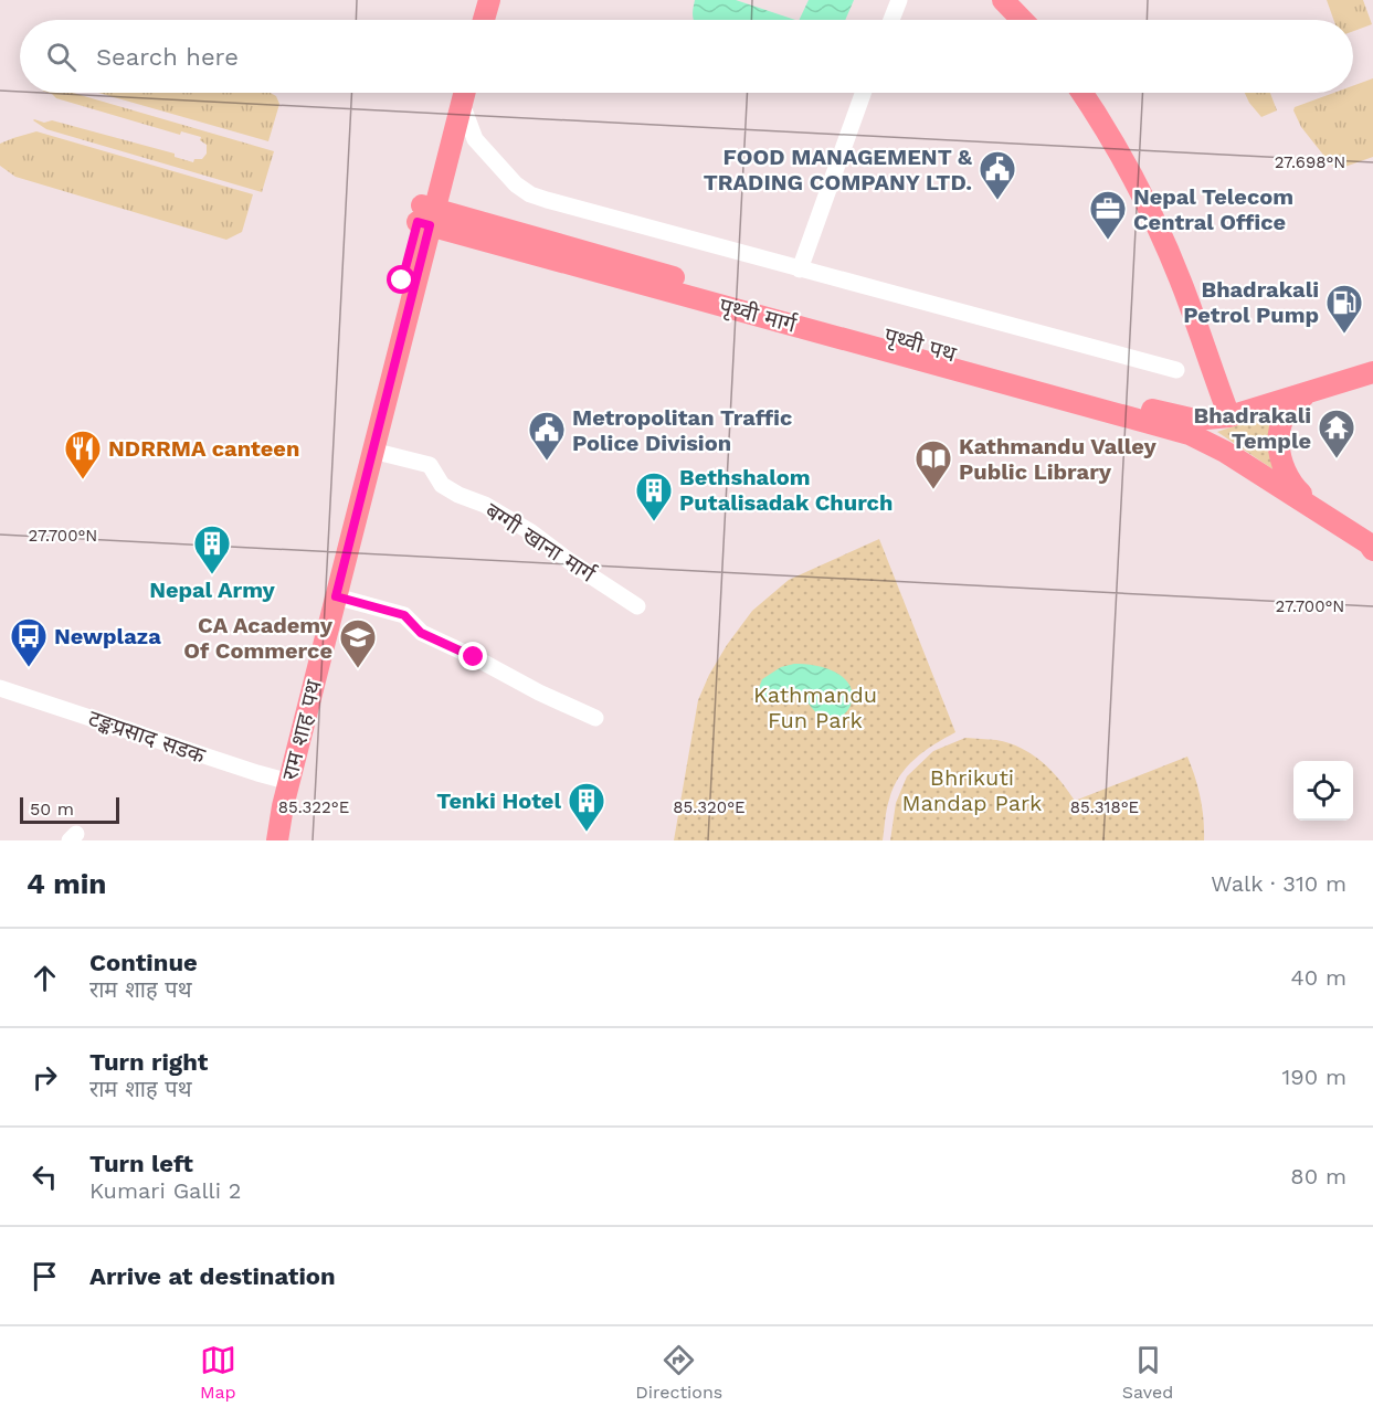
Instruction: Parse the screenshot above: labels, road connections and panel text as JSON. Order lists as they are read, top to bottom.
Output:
{
  "streets": {
    "main road": ["पृथ्वी मार्ग", "राम शाह पथ"],
    "street": ["बग्गी खाना मार्ग", "टङ्कप्रसाद सडक"]
  },
  "crossings": [
    ["पृथ्वी मार्ग", "राम शाह पथ"],
    ["बग्गी खाना मार्ग", "राम शाह पथ"],
    ["राम शाह पथ", "टङ्कप्रसाद सडक"]
  ],
  "parks": ["Kathmandu Fun Park", "Bhrikuti Mandap Park"],
  "places": {
    "public building": ["FOOD MANAGEMENT & TRADING COMPANY LTD.", "Metropolitan Traffic Police Division"],
    "office": ["Nepal Telecom Central Office"],
    "fuel station": ["Bhadrakali Petrol Pump"],
    "temple": ["Bhadrakali Temple"],
    "restaurant": ["NDRRMA canteen"],
    "library": ["Kathmandu Valley Public Library"],
    "building": ["Bethshalom Putalisadak Church", "Nepal Army", "Tenki Hotel"],
    "bus stop": ["Newplaza"],
    "school or university": ["CA Academy Of Commerce"]
  },
  "scale_bar": "50 m",
  "page": {
    "search": "Search here",
    "scale": "50 m",
    "heading": ["4 min", "Walk · 310 m"],
    "list": [
      ["Continue", "राम शाह पथ", "40 m"],
      ["Turn right", "राम शाह पथ", "190 m"],
      ["Turn left", "Kumari Galli 2", "80 m"],
      "Arrive at destination"
    ],
    "nav": ["Map", "Directions", "Saved"]
  },
  "coordinates": [
    "27.698°N",
    "27.700°N",
    "85.322°E",
    "85.320°E",
    "85.318°E"
  ]
}
